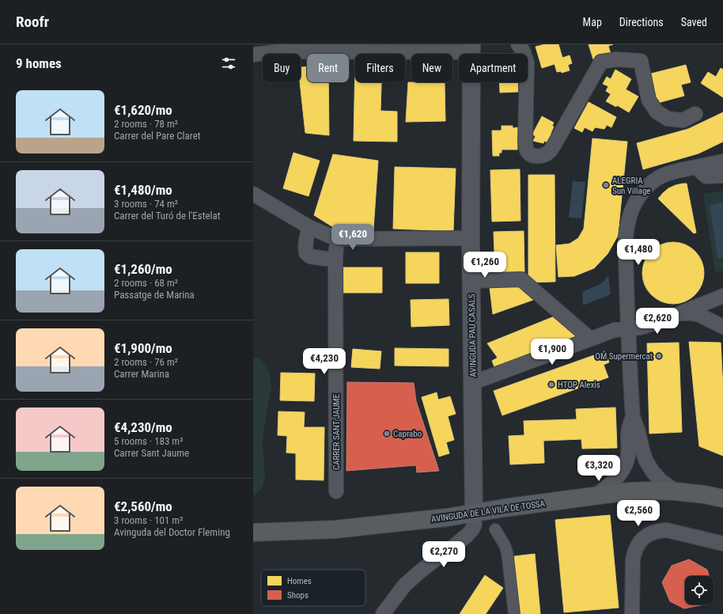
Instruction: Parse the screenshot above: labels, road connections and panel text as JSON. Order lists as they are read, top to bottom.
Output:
{
  "streets": {
    "main road": ["AVINGUDA DE LA VILA DE TOSSA"],
    "street": ["AVINGUDA PAU CASALS", "CARRER SANT JAUME"]
  },
  "crossings": [
    ["AVINGUDA PAU CASALS", "AVINGUDA DE LA VILA DE TOSSA"]
  ],
  "places": [
    "ALEGRIA Sun Village",
    "OM Supermercat",
    "HTOP Alexis",
    "Caprabo"
  ],
  "legend": ["Homes", "Shops"],
  "page": {
    "header": "Roofr",
    "nav": ["Map", "Directions", "Saved"],
    "heading": "9 homes",
    "chip": [
      "Buy",
      "Rent",
      "Filters",
      "New",
      "Apartment"
    ],
    "list": [
      {
        "name": "€1,620/mo",
        "note": "2 rooms · 78 m² · Carrer del Pare Claret"
      },
      {
        "name": "€1,480/mo",
        "note": "3 rooms · 74 m² · Carrer del Turó de l'Estelat"
      },
      {
        "name": "€1,260/mo",
        "note": "2 rooms · 68 m² · Passatge de Marina"
      },
      {
        "name": "€1,900/mo",
        "note": "2 rooms · 76 m² · Carrer Marina"
      },
      {
        "name": "€4,230/mo",
        "note": "5 rooms · 183 m² · Carrer Sant Jaume"
      },
      {
        "name": "€2,560/mo",
        "note": "3 rooms · 101 m² · Avinguda del Doctor Fleming"
      }
    ],
    "price": [
      "€1,620",
      "€1,480",
      "€1,260",
      "€2,620",
      "€1,900",
      "€4,230",
      "€3,320",
      "€2,560",
      "€2,270"
    ]
  }
}
